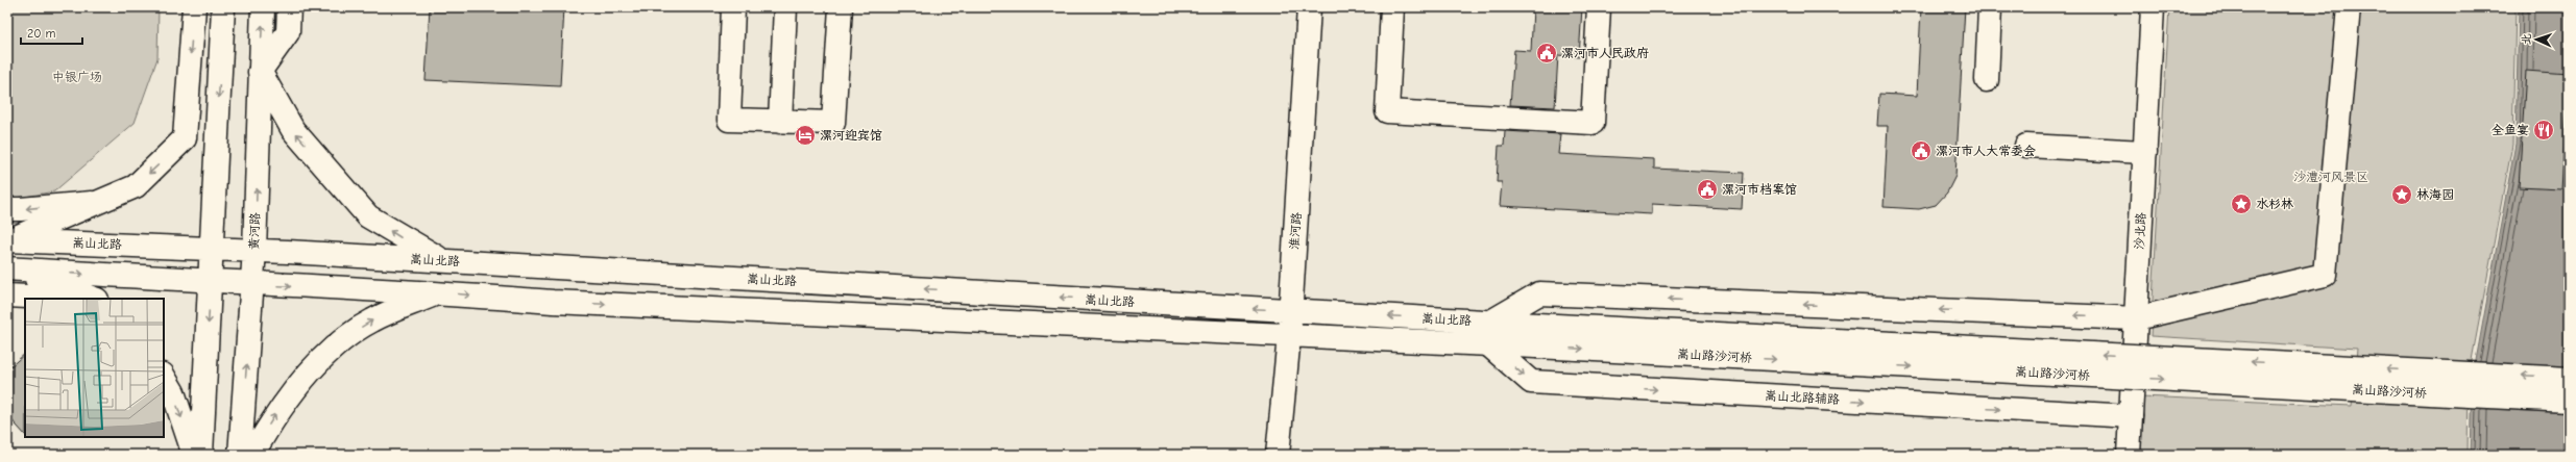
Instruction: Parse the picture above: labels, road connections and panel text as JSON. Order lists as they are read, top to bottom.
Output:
{
  "streets": {
    "main road": [
      "黄河路",
      "淮河路",
      "沙北路",
      "嵩山北路",
      "嵩山路沙河桥",
      "嵩山北路辅路"
    ]
  },
  "crossings": [
    ["黄河路", "嵩山北路"],
    ["淮河路", "嵩山北路"],
    ["沙北路", "嵩山北路辅路"],
    ["嵩山北路", "嵩山路沙河桥"],
    ["嵩山北路", "嵩山北路辅路"]
  ],
  "parks": ["中银广场", "沙澧河风景区"],
  "places": {
    "public building": ["漯河市人民政府", "漯河市人大常委会", "漯河市档案馆"],
    "restaurant": ["全鱼宴"],
    "hotel": ["漯河迎宾馆"],
    "place": ["林海园", "水杉林"]
  },
  "scale_bar": "20 m",
  "north": "left"
}
